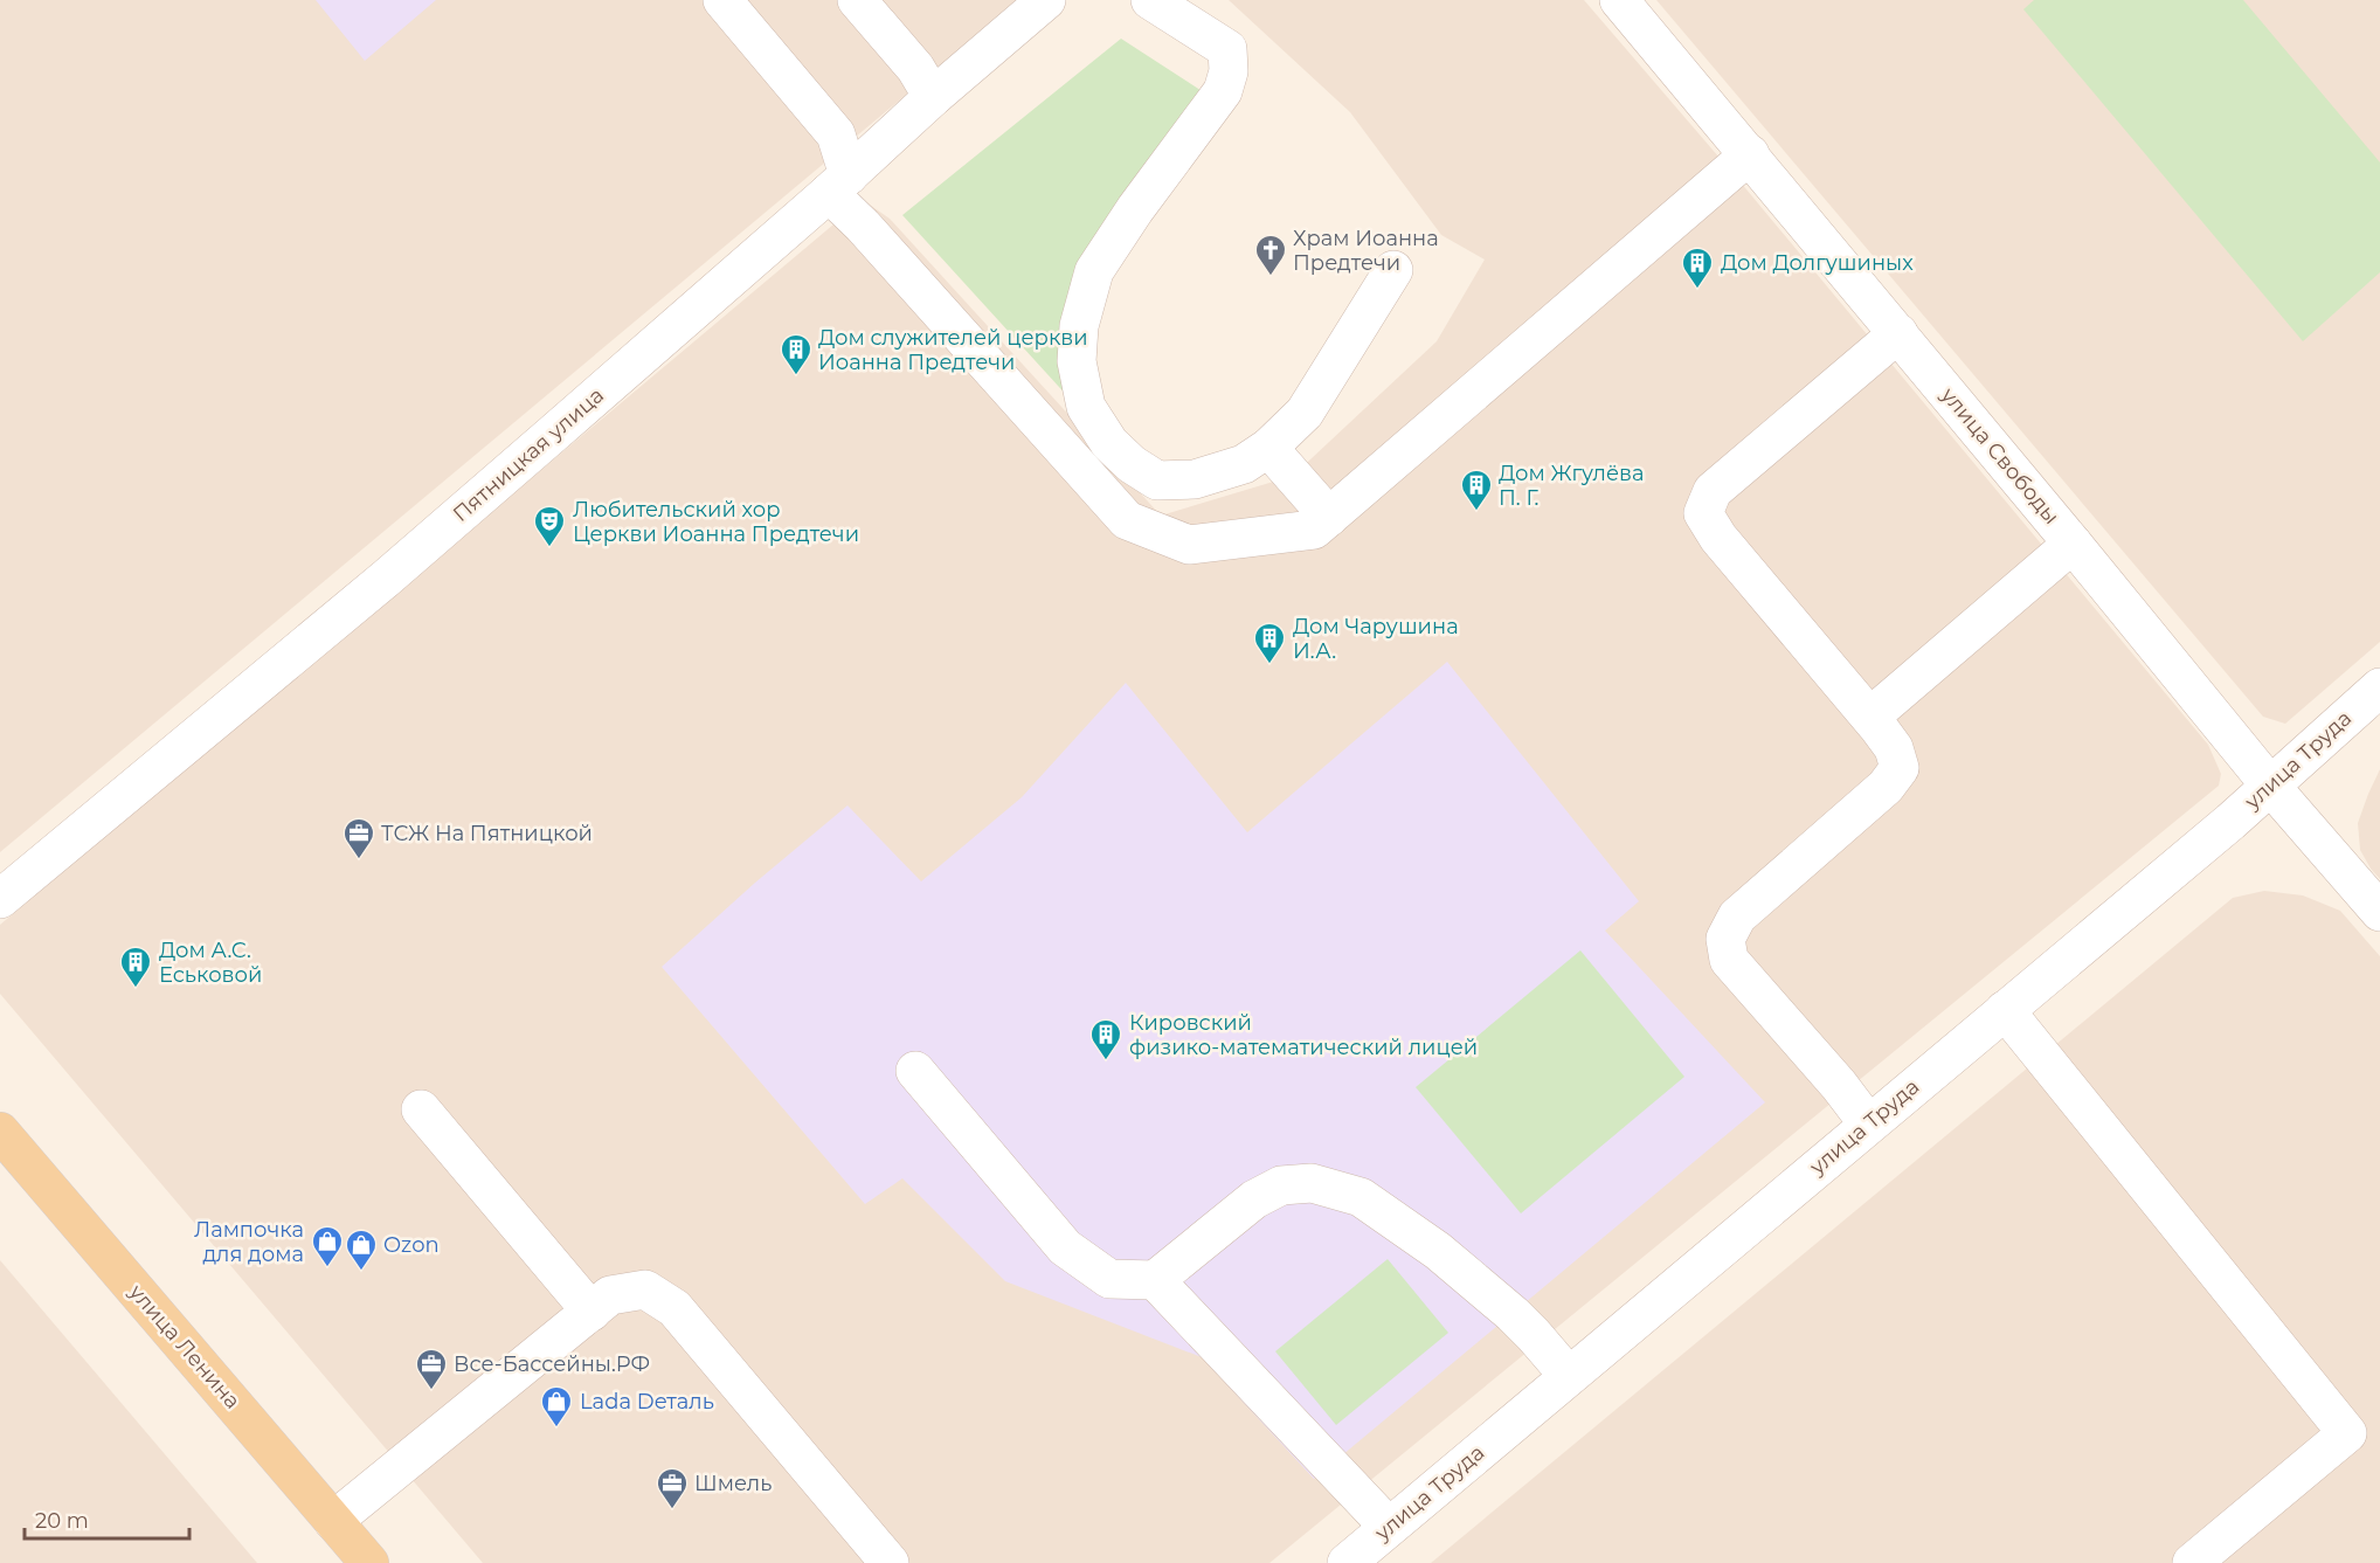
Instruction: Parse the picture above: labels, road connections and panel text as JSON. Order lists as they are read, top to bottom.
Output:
{
  "streets": {
    "main road": ["улица Ленина"],
    "street": ["Пятницкая улица", "улица Свободы", "улица Труда"]
  },
  "crossings": [
    ["улица Свободы", "улица Труда"]
  ],
  "places": {
    "church": ["Храм Иоанна Предтечи"],
    "building": [
      "Дом Долгушиных",
      "Дом служителей церкви Иоанна Предтечи",
      "Дом Жгулёва П. Г.",
      "Дом Чарушина И.А.",
      "Дом А.С. Еськовой",
      "Кировский физико-математический лицей"
    ],
    "theatre": ["Любительский хор Церкви Иоанна Предтечи"],
    "office": ["ТСЖ На Пятницкой", "Все-Бассейны.РФ", "Шмель"],
    "shop": ["Лампочка для дома", "Ozon", "Lada Dеталь"]
  },
  "scale_bar": "20 m"
}
